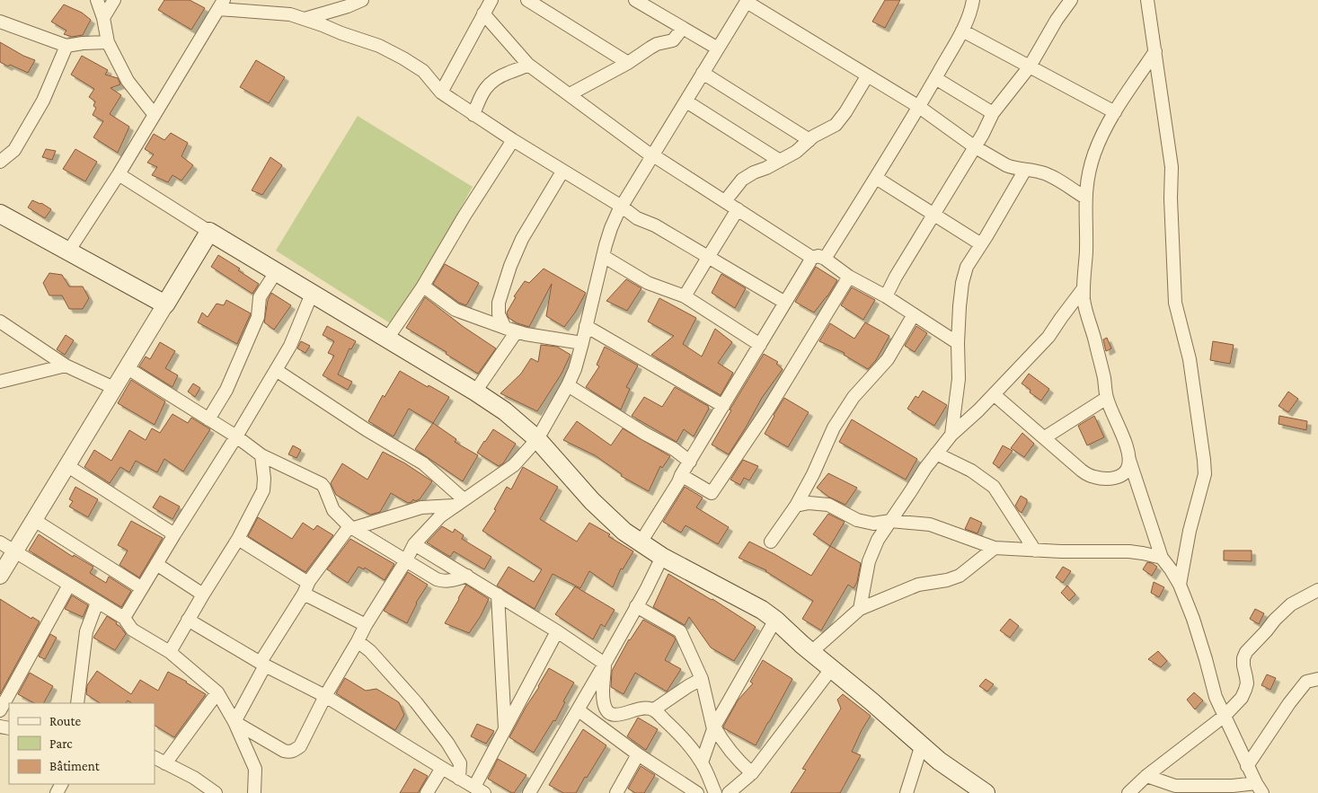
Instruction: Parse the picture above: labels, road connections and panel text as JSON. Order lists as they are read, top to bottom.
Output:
{
  "legend": ["Route", "Parc", "Bâtiment"]
}
